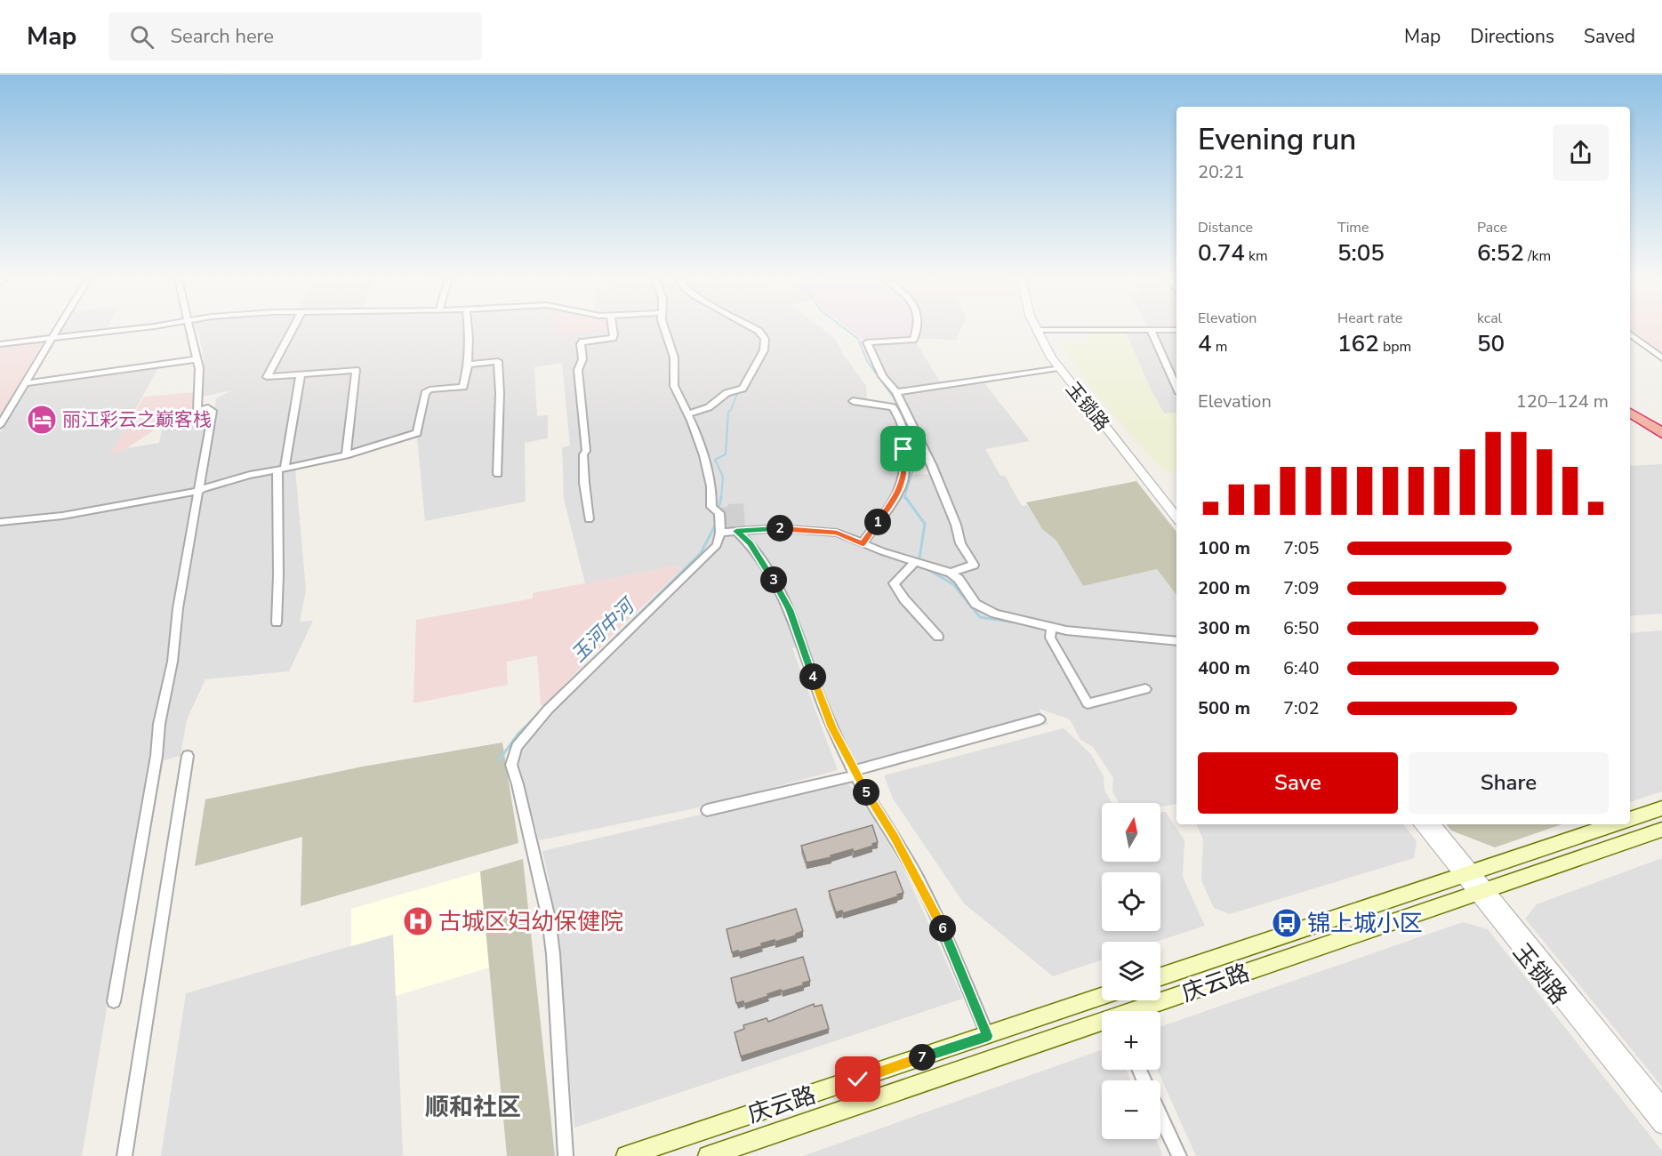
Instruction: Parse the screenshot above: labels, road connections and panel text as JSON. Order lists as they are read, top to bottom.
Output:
{
  "streets": {
    "main road": ["庆云路"],
    "street": ["玉锁路"]
  },
  "crossings": [
    ["玉锁路", "庆云路"]
  ],
  "districts": ["顺和社区"],
  "water": ["玉河中河"],
  "places": {
    "hotel": ["丽江彩云之巅客栈"],
    "hospital": ["古城区妇幼保健院"],
    "bus stop": ["锦上城小区"]
  },
  "north": "top",
  "page": {
    "header": "Map",
    "search": "Search here",
    "nav": ["Map", "Directions", "Saved"],
    "heading": ["Evening run", "20:21"],
    "stats": [
      ["Distance", "0.74 km"],
      ["Time", "5:05"],
      ["Pace", "6:52 /km"],
      ["Elevation", "4 m"],
      ["Heart rate", "162 bpm"],
      ["kcal", "50"]
    ],
    "chart": ["Elevation", "120–124 m"],
    "pins": [
      "1",
      "2",
      "3",
      "4",
      "5",
      "6",
      "7"
    ],
    "list": [
      {
        "name": "100 m",
        "note": "7:05"
      },
      {
        "name": "200 m",
        "note": "7:09"
      },
      {
        "name": "300 m",
        "note": "6:50"
      },
      {
        "name": "400 m",
        "note": "6:40"
      },
      {
        "name": "500 m",
        "note": "7:02"
      }
    ],
    "buttons": ["Save", "Share"],
    "map_buttons": ["+", "−"]
  }
}
